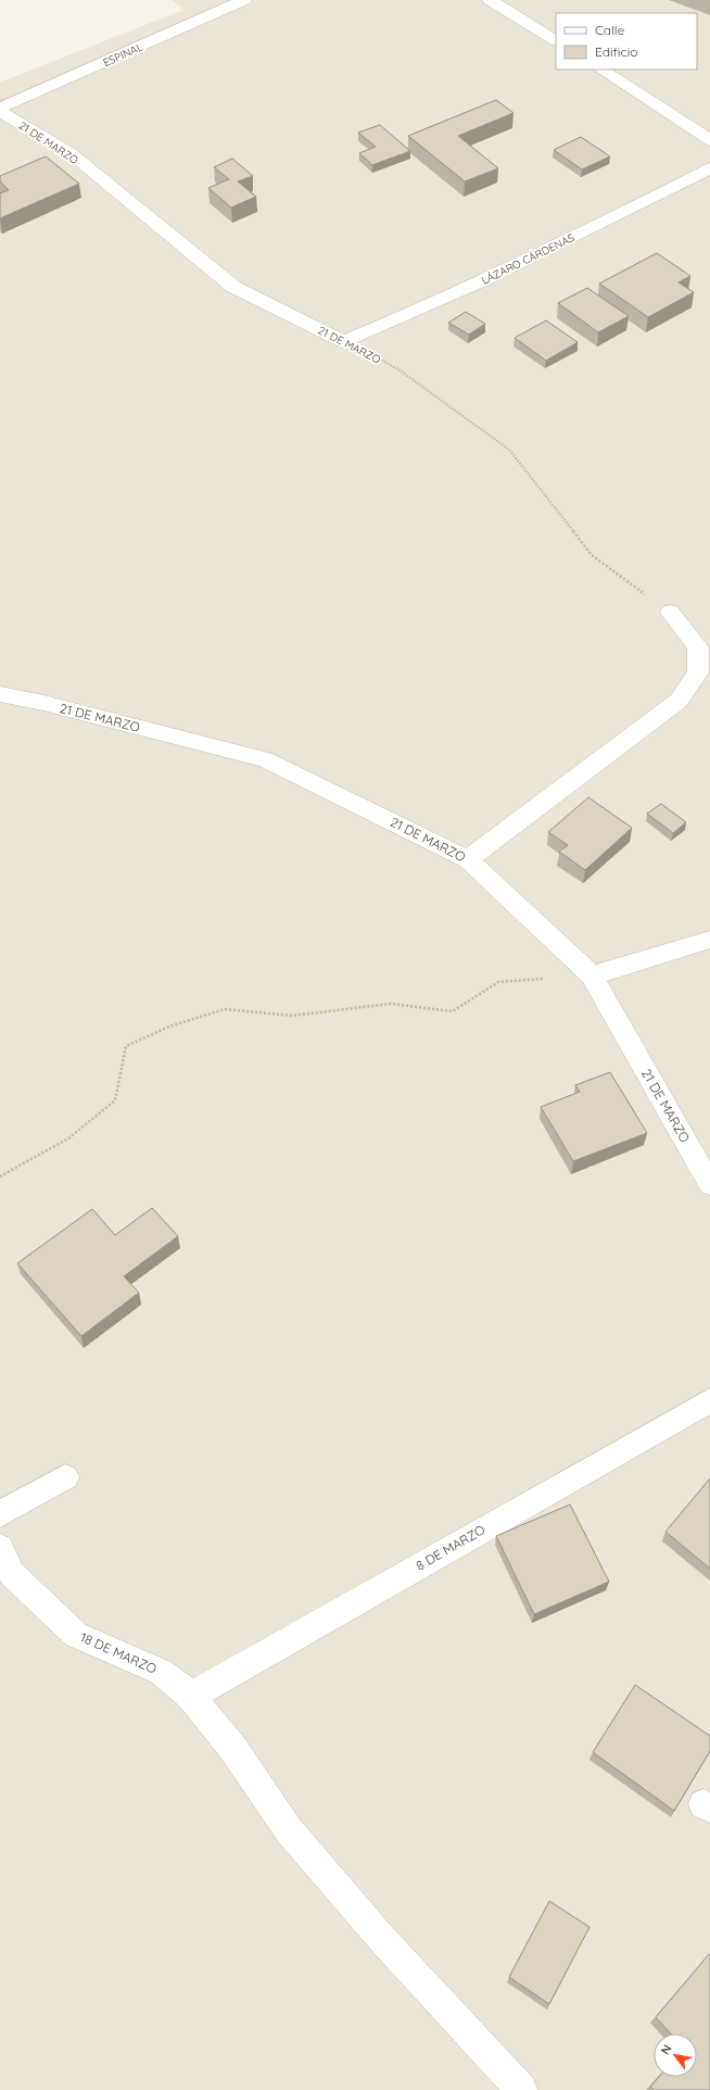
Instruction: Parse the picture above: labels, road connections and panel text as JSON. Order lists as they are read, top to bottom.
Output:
{
  "streets": {
    "street": [
      "ESPINAL",
      "21 DE MARZO",
      "LÁZARO CÁRDENAS",
      "8 DE MARZO",
      "18 DE MARZO"
    ]
  },
  "crossings": [
    ["21 DE MARZO", "LÁZARO CÁRDENAS"],
    ["8 DE MARZO", "18 DE MARZO"]
  ],
  "legend": ["Calle", "Edificio"],
  "north": "top left"
}
